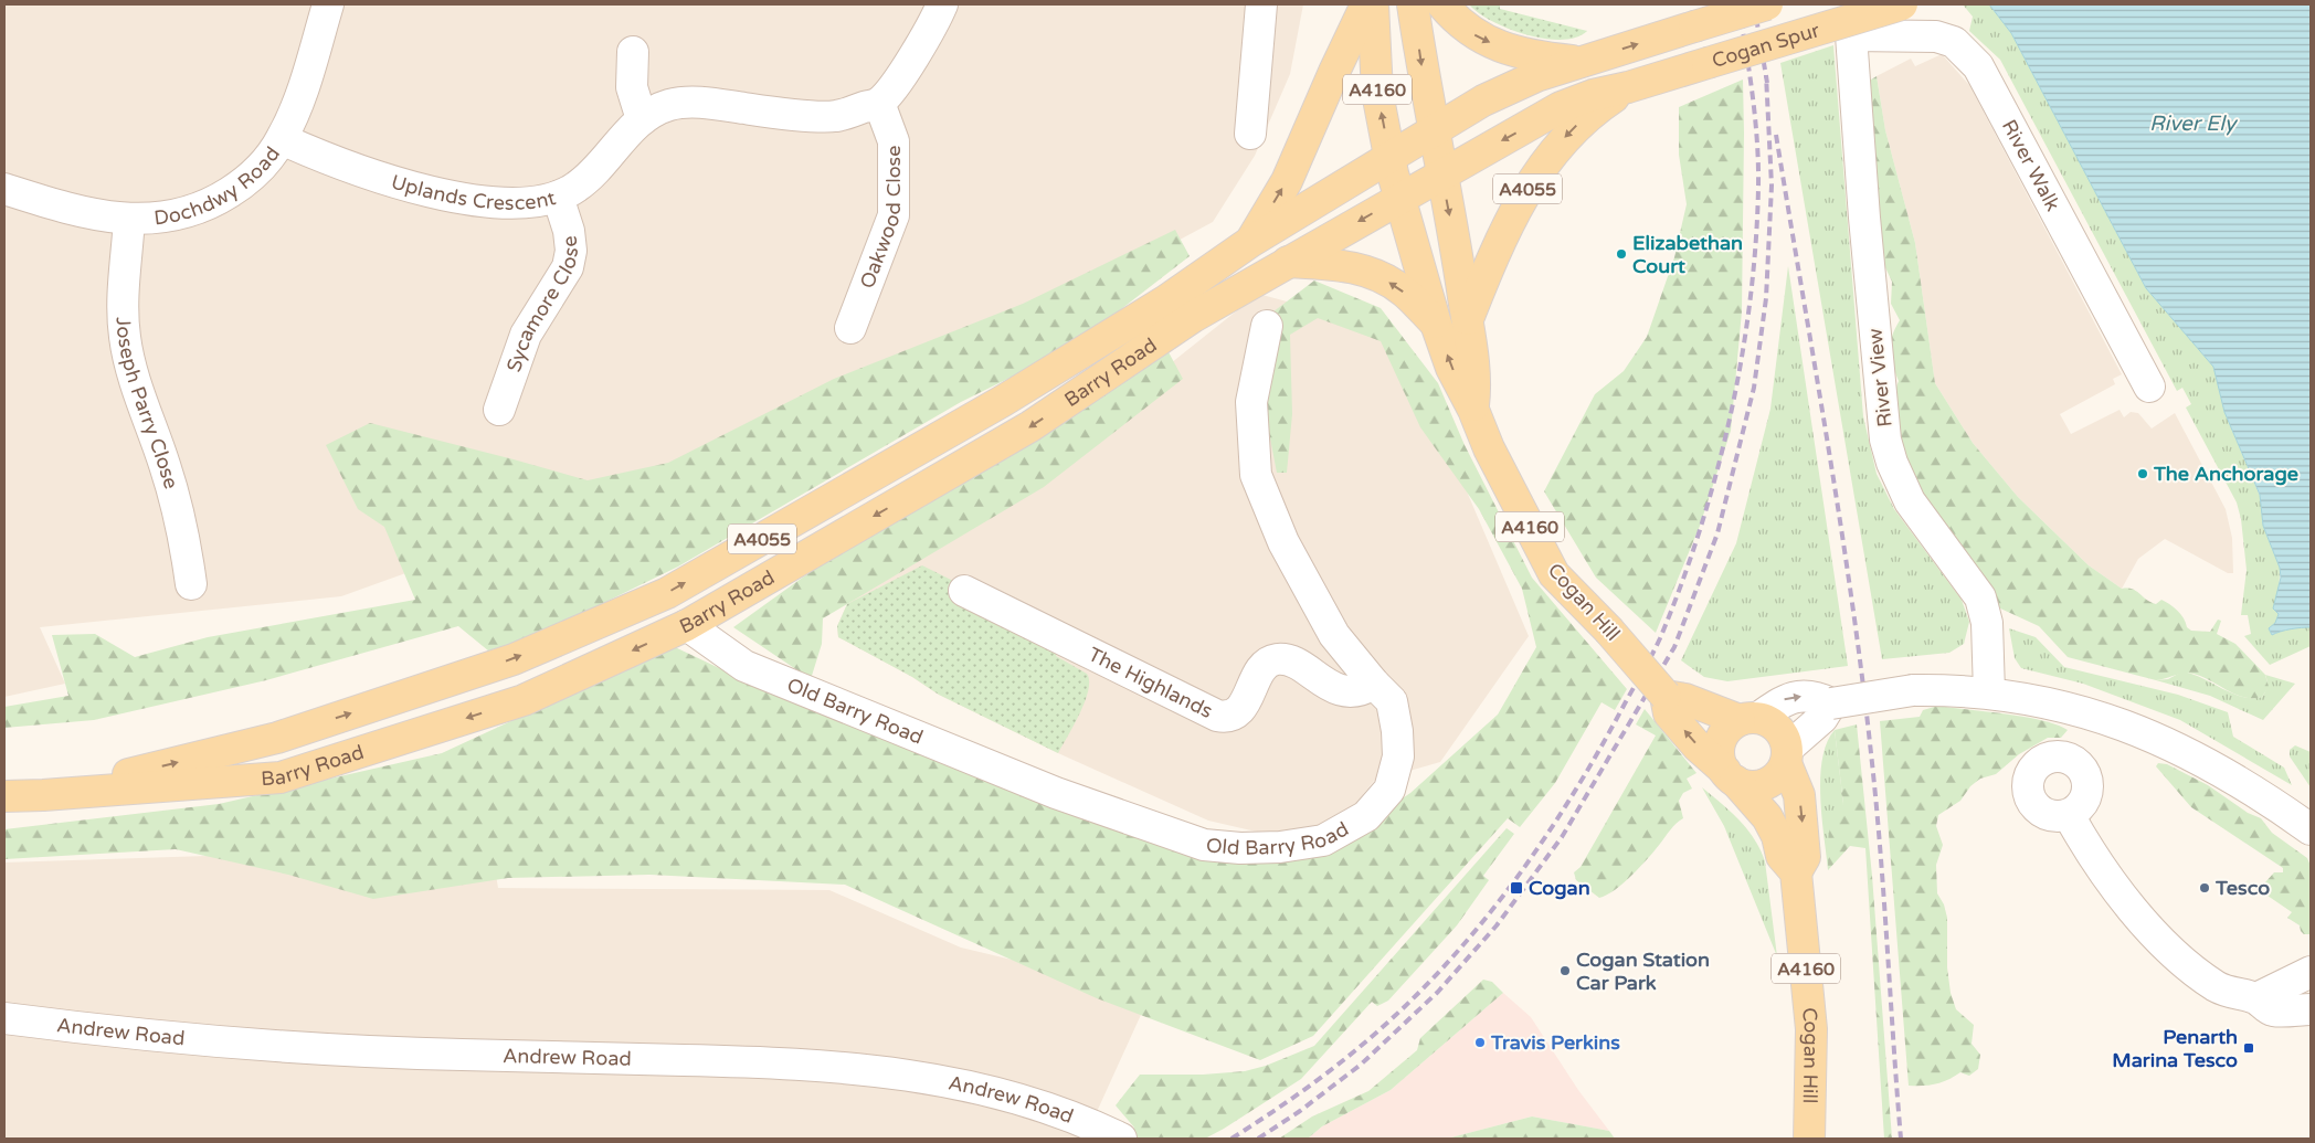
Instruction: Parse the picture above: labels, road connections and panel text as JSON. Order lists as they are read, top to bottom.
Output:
{
  "streets": {
    "main road": [
      "Cogan Spur",
      "A4160",
      "A4055",
      "Barry Road",
      "Cogan Hill"
    ],
    "street": [
      "River Walk",
      "Dochdwy Road",
      "Uplands Crescent",
      "Oakwood Close",
      "Sycamore Close",
      "River View",
      "Joseph Parry Close",
      "The Highlands",
      "Old Barry Road",
      "Andrew Road"
    ]
  },
  "crossings": [
    ["Cogan Spur", "A4055"],
    ["A4160", "A4055"],
    ["A4160", "Barry Road"],
    ["A4160", "Cogan Hill"],
    ["River Walk", "River View"],
    ["Dochdwy Road", "Uplands Crescent"],
    ["Dochdwy Road", "Joseph Parry Close"],
    ["Uplands Crescent", "Oakwood Close"],
    ["Uplands Crescent", "Sycamore Close"],
    ["A4055", "Barry Road"],
    ["A4055", "Cogan Hill"],
    ["Barry Road", "Cogan Hill"],
    ["Barry Road", "Old Barry Road"],
    ["The Highlands", "Old Barry Road"]
  ],
  "water": ["River Ely"],
  "places": {
    "other": [
      "Elizabethan Court",
      "The Anchorage",
      "Tesco",
      "Cogan Station Car Park",
      "Travis Perkins"
    ],
    "transit": ["Cogan", "Penarth Marina Tesco"]
  }
}
